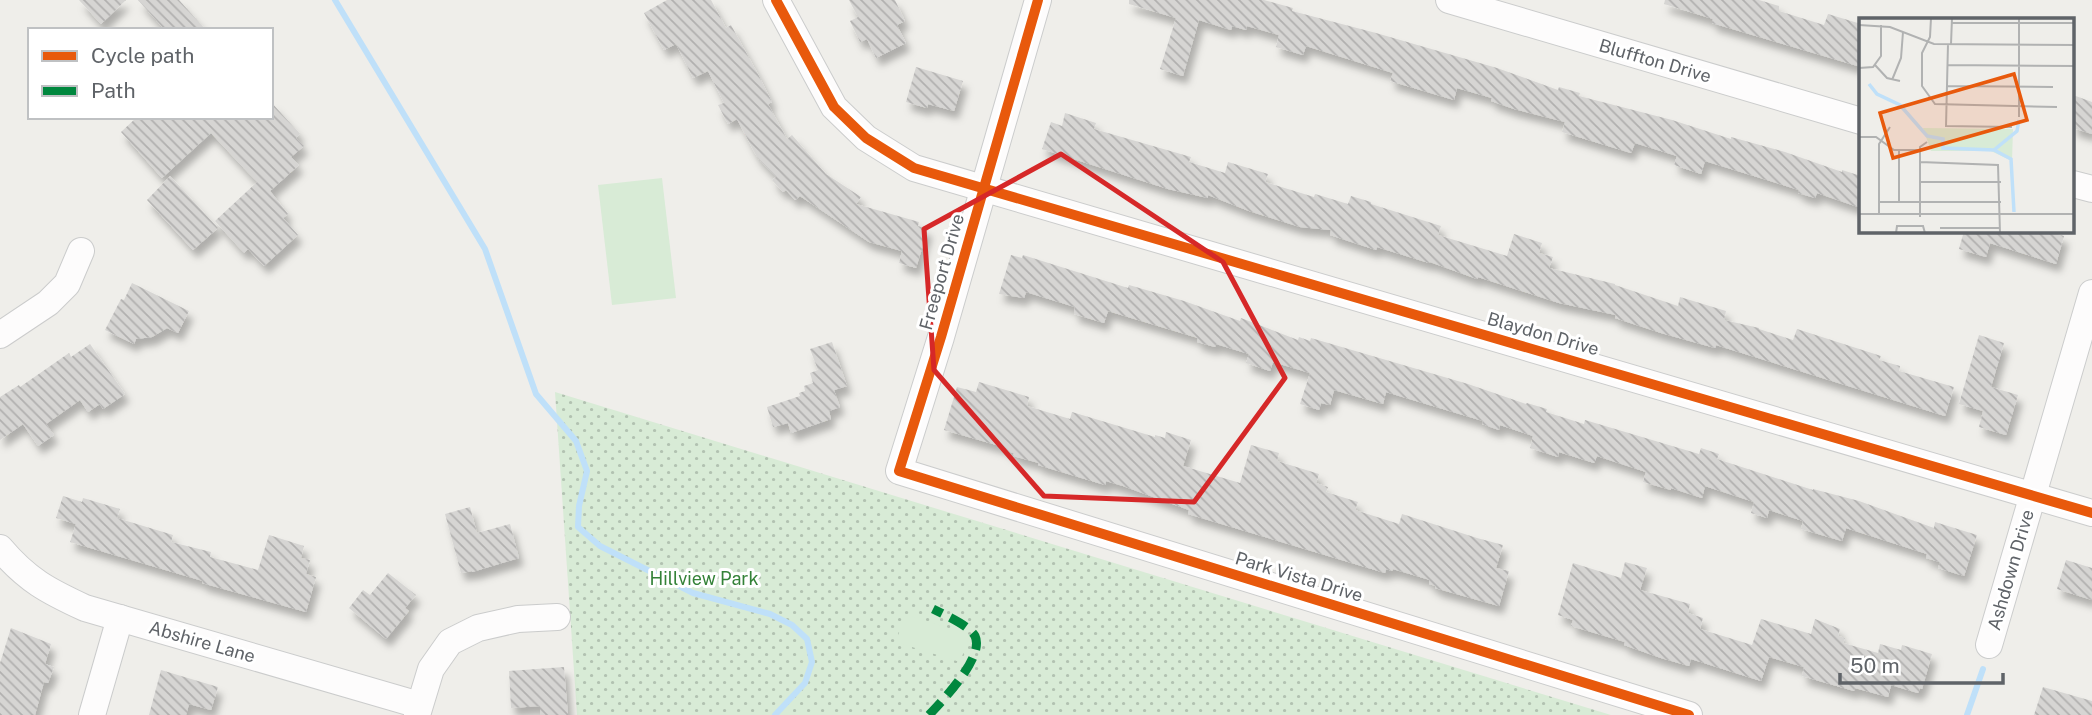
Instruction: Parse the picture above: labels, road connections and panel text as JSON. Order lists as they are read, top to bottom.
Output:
{
  "streets": {
    "street": [
      "Bluffton Drive",
      "Freeport Drive",
      "Blaydon Drive",
      "Ashdown Drive",
      "Park Vista Drive",
      "Abshire Lane"
    ]
  },
  "crossings": [
    ["Freeport Drive", "Blaydon Drive"],
    ["Freeport Drive", "Park Vista Drive"],
    ["Blaydon Drive", "Ashdown Drive"]
  ],
  "parks": ["Hillview Park"],
  "legend": ["Cycle path", "Path"],
  "scale_bar": "50 m"
}
